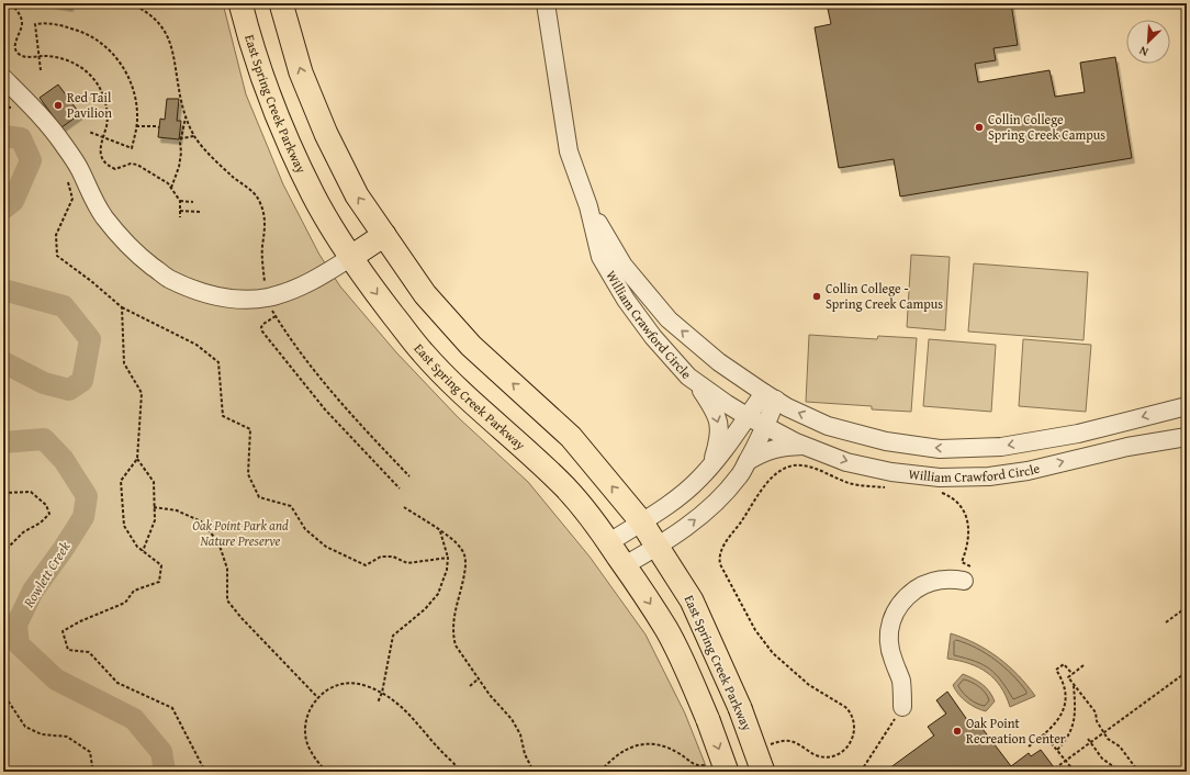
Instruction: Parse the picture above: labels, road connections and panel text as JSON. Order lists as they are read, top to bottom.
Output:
{
  "streets": {
    "main road": ["East Spring Creek Parkway"],
    "lane": ["William Crawford Circle"]
  },
  "water": ["Rowlett Creek"],
  "parks": ["Oak Point Park and Nature Preserve"],
  "places": [
    "Red Tail Pavilion",
    "Collin College Spring Creek Campus",
    "Collin College - Spring Creek Campus",
    "Oak Point Recreation Center"
  ],
  "north": "bottom left"
}
